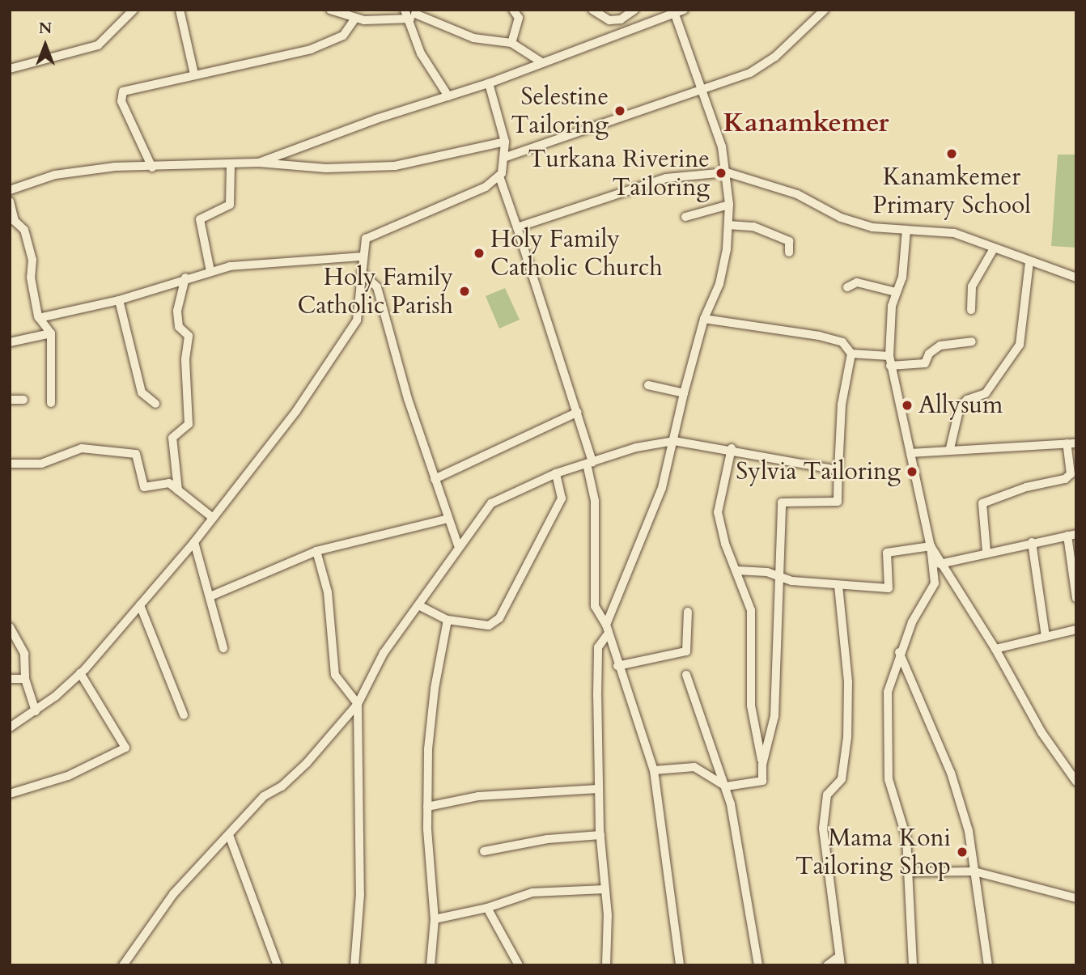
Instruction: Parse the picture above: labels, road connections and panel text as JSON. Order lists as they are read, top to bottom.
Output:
{
  "districts": ["Kanamkemer"],
  "places": [
    "Selestine Tailoring",
    "Kanamkemer Primary School",
    "Turkana Riverine Tailoring",
    "Holy Family Catholic Church",
    "Holy Family Catholic Parish",
    "Allysum",
    "Sylvia Tailoring",
    "Mama Koni Tailoring Shop"
  ],
  "north": "top"
}
